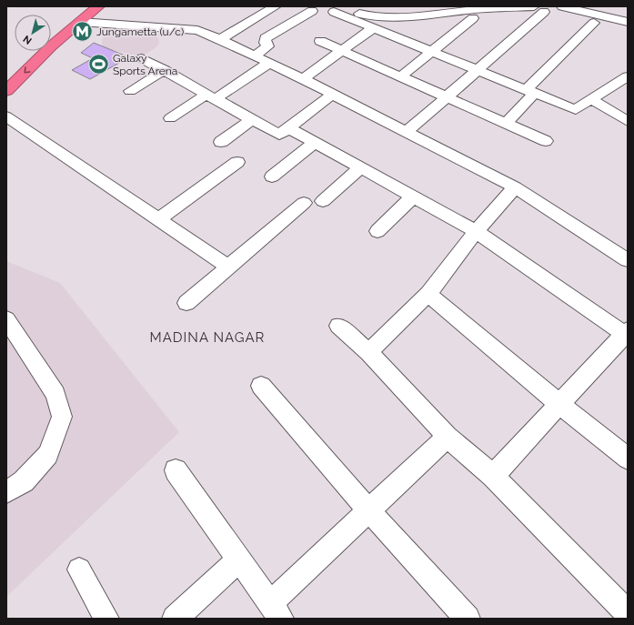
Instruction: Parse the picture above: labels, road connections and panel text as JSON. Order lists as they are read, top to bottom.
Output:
{
  "districts": ["MADINA NAGAR"],
  "places": {
    "metro station": ["Jungametta (u/c)"],
    "sports": ["Galaxy Sports Arena"]
  },
  "north": "bottom left"
}
